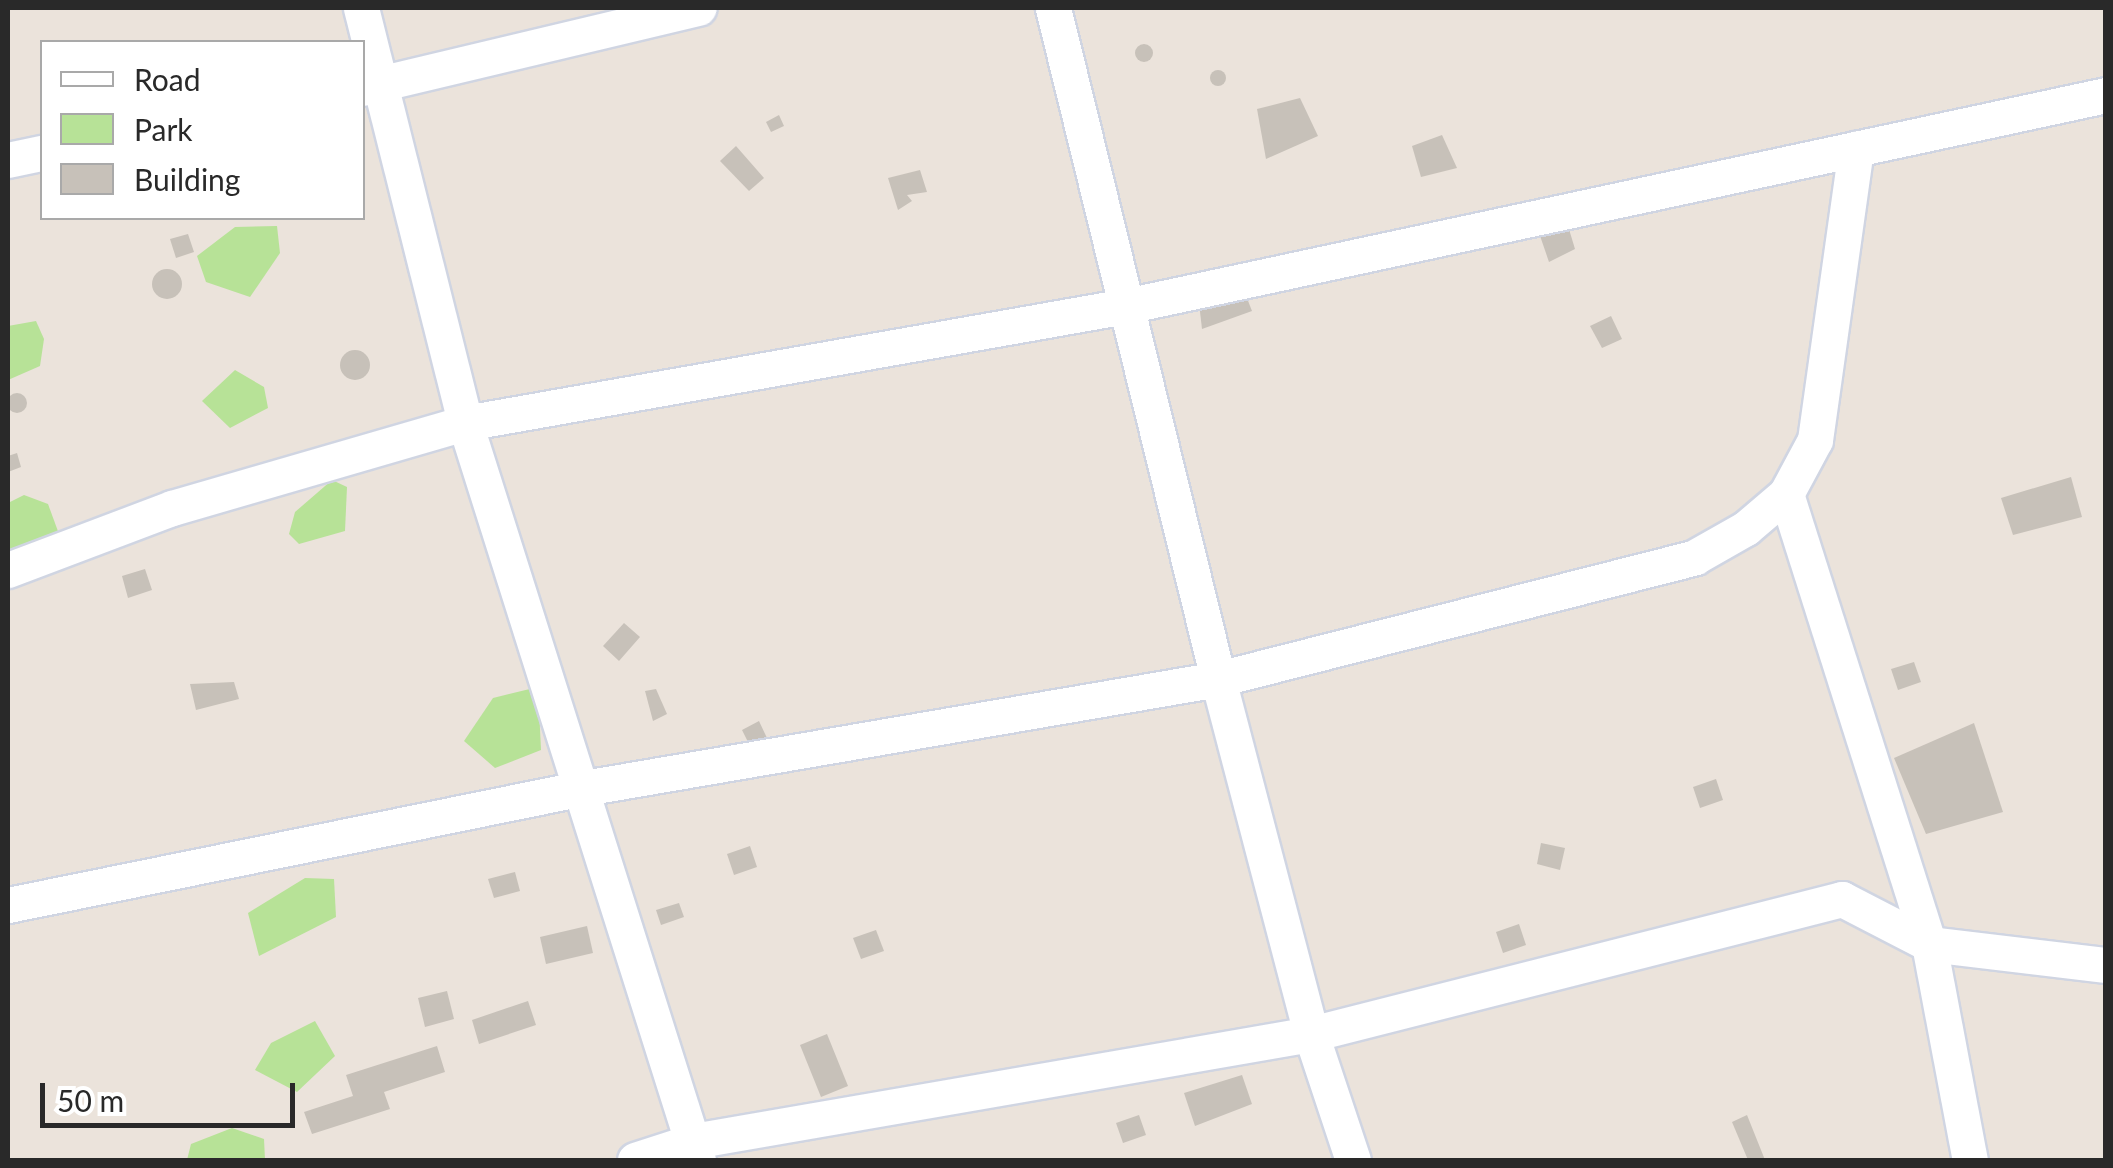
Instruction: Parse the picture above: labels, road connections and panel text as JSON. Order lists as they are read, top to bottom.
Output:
{
  "legend": ["Road", "Park", "Building"],
  "scale_bar": "50 m"
}
